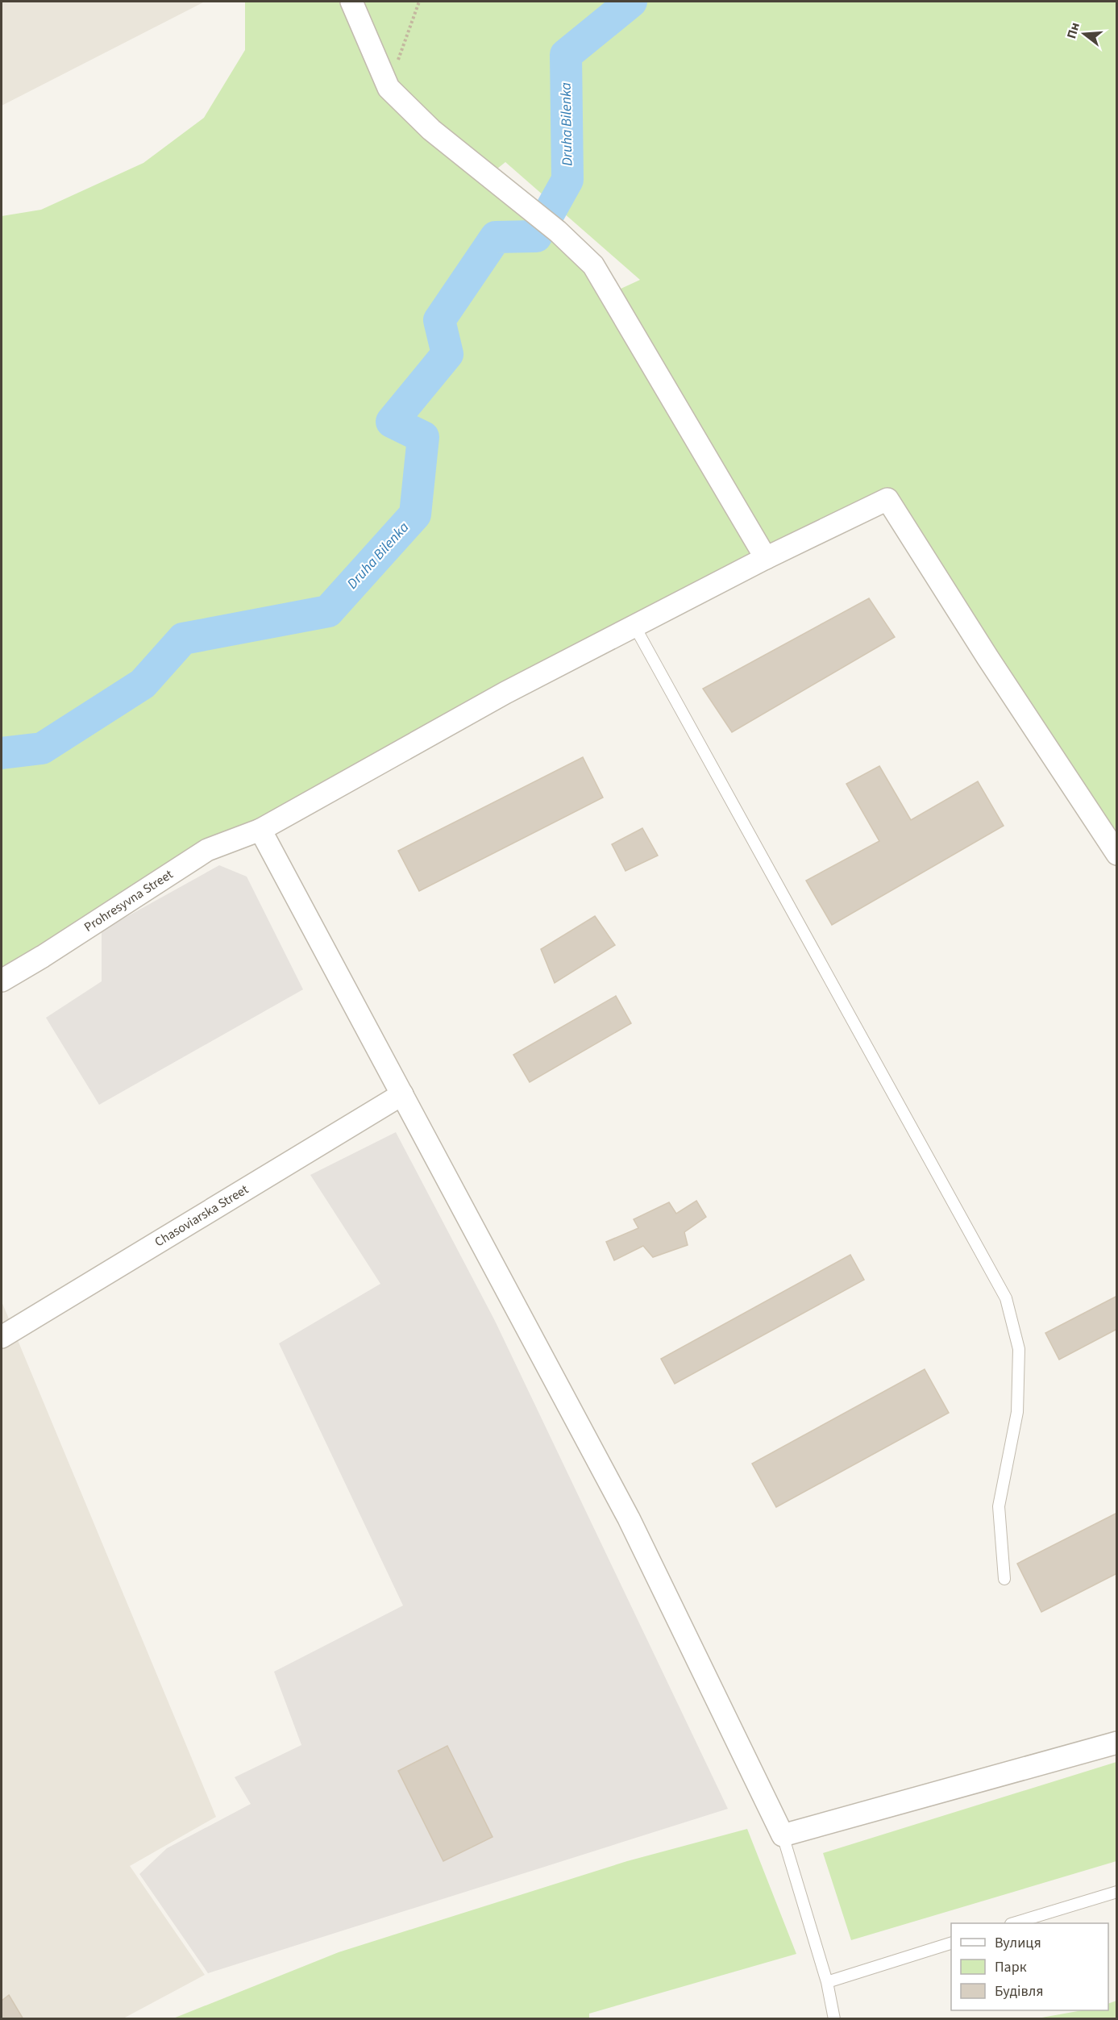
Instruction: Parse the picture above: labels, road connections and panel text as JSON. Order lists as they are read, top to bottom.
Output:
{
  "streets": {
    "street": ["Prohresyvna Street", "Chasoviarska Street"]
  },
  "water": ["Druha Bilenka"],
  "legend": ["Вулиця", "Парк", "Будівля"],
  "north": "left"
}
